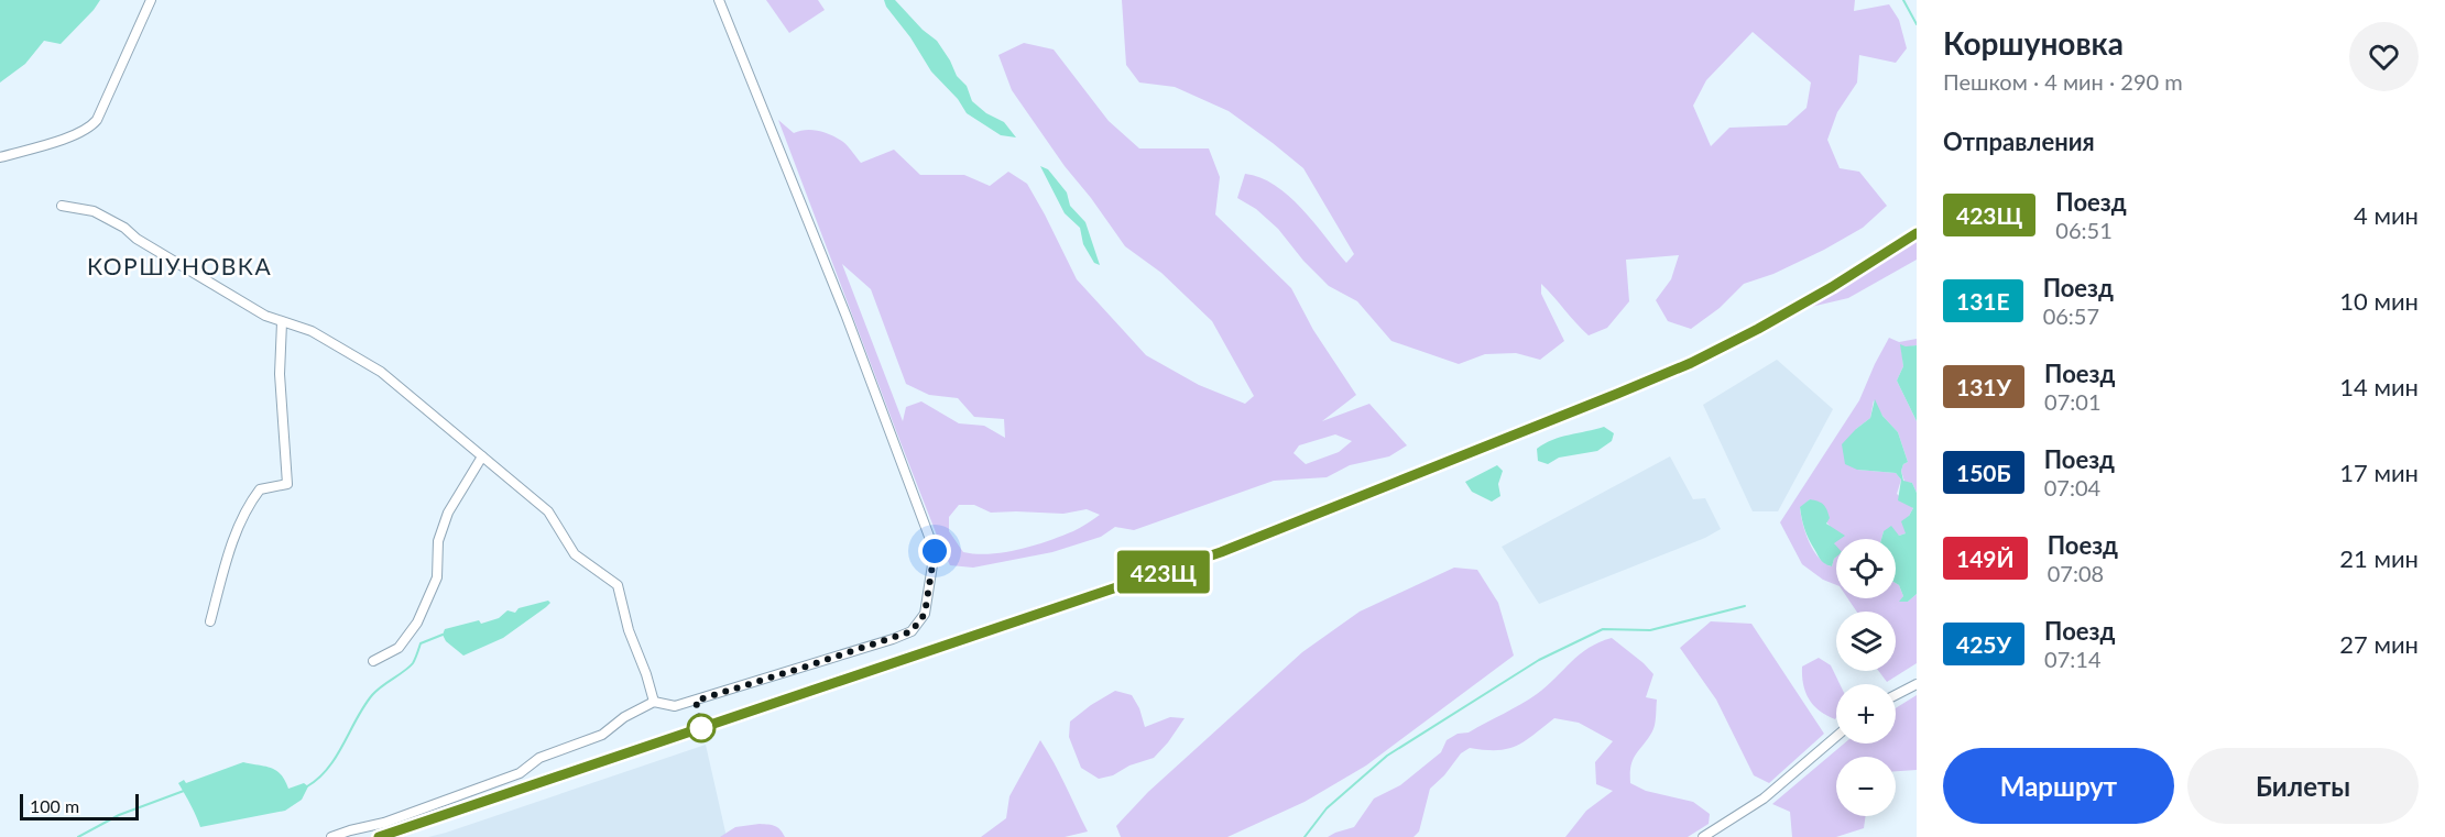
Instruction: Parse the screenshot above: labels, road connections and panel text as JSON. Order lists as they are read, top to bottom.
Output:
{
  "districts": ["КОРШУНОВКА"],
  "scale_bar": "100 m",
  "page": {
    "on_map": "423Щ",
    "heading": [
      ["Коршуновка", "Пешком · 4 мин · 290 m"],
      "Отправления"
    ],
    "list": [
      {
        "mark": "423Щ",
        "name": "Поезд",
        "note": "06:51",
        "value": "4 мин"
      },
      {
        "mark": "131Е",
        "name": "Поезд",
        "note": "06:57",
        "value": "10 мин"
      },
      {
        "mark": "131У",
        "name": "Поезд",
        "note": "07:01",
        "value": "14 мин"
      },
      {
        "mark": "150Б",
        "name": "Поезд",
        "note": "07:04",
        "value": "17 мин"
      },
      {
        "mark": "149Й",
        "name": "Поезд",
        "note": "07:08",
        "value": "21 мин"
      },
      {
        "mark": "425У",
        "name": "Поезд",
        "note": "07:14",
        "value": "27 мин"
      }
    ],
    "map_buttons": ["+", "−"],
    "buttons": ["Маршрут", "Билеты"],
    "scale": "100 m"
  }
}
